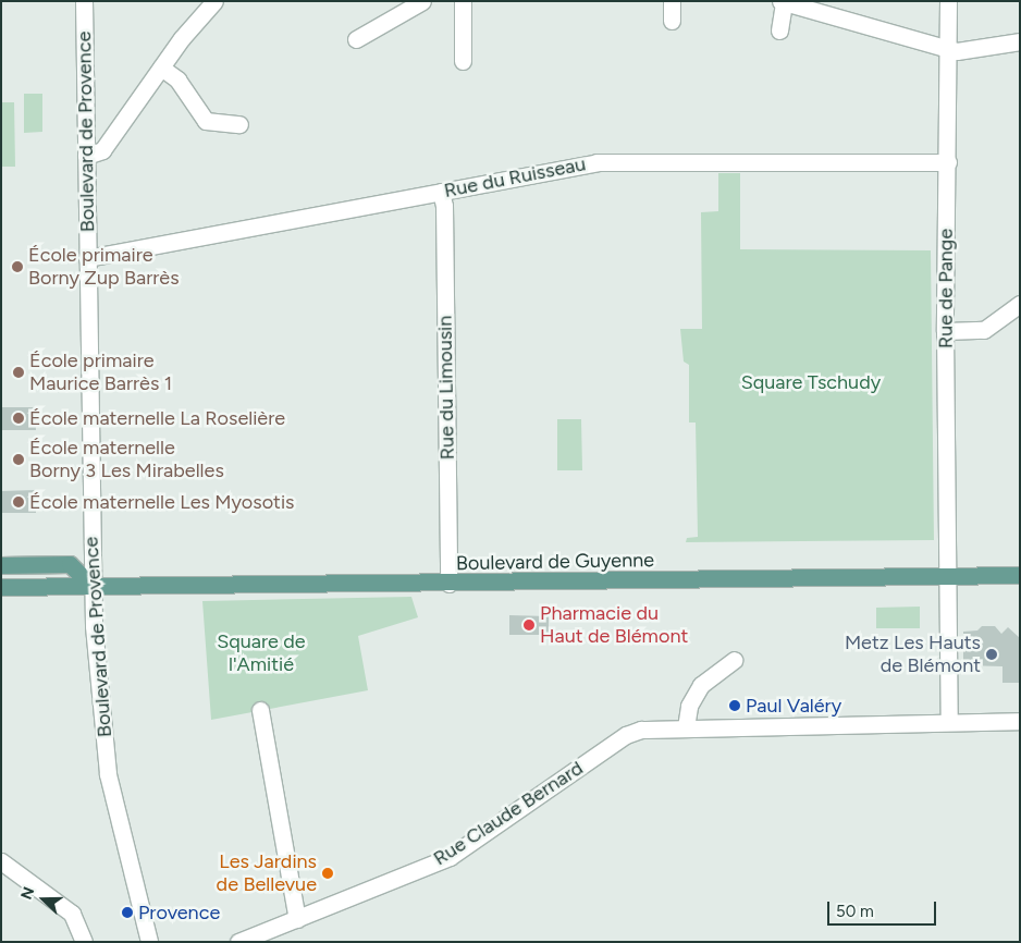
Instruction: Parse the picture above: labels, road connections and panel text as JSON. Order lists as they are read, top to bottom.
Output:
{
  "streets": {
    "main road": ["Boulevard de Guyenne"],
    "street": [
      "Boulevard de Provence",
      "Rue du Ruisseau",
      "Rue de Pange",
      "Rue du Limousin",
      "Rue Claude Bernard"
    ]
  },
  "crossings": [
    ["Boulevard de Provence", "Rue du Ruisseau"],
    ["Boulevard de Provence", "Boulevard de Guyenne"],
    ["Rue du Ruisseau", "Rue de Pange"],
    ["Rue du Ruisseau", "Rue du Limousin"],
    ["Rue de Pange", "Boulevard de Guyenne"],
    ["Rue du Limousin", "Boulevard de Guyenne"]
  ],
  "parks": ["Square Tschudy", "Square de l'Amitié"],
  "places": [
    "École primaire Borny Zup Barrès",
    "École primaire Maurice Barrès 1",
    "École maternelle La Roselière",
    "École maternelle Borny 3 Les Mirabelles",
    "École maternelle Les Myosotis",
    "Pharmacie du Haut de Blémont",
    "Metz Les Hauts de Blémont",
    "Paul Valéry",
    "Les Jardins de Bellevue",
    "Provence"
  ],
  "scale_bar": "50 m",
  "north": "left"
}
